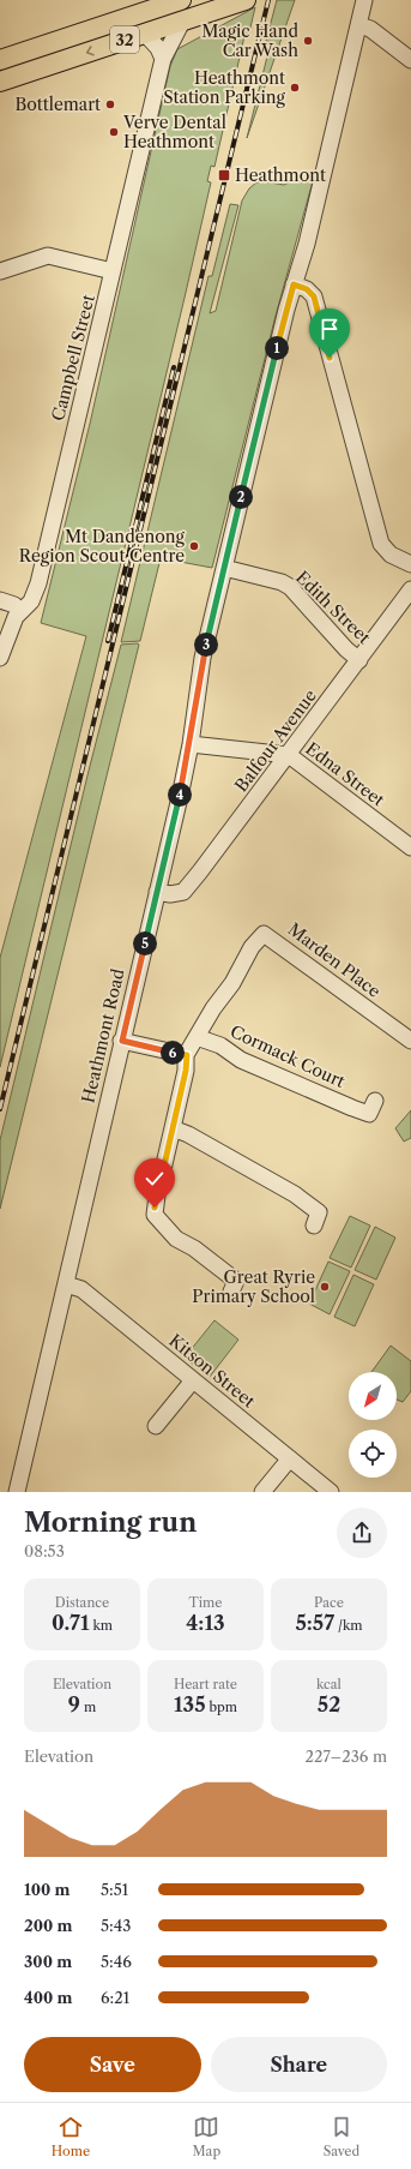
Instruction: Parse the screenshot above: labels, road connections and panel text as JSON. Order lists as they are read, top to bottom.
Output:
{
  "streets": {
    "main road": ["32"],
    "street": [
      "Campbell Street",
      "Edith Street",
      "Balfour Avenue",
      "Edna Street",
      "Marden Place",
      "Heathmont Road",
      "Cormack Court",
      "Kitson Street"
    ]
  },
  "crossings": [
    ["32", "Campbell Street"],
    ["Edith Street", "Balfour Avenue"],
    ["Edith Street", "Heathmont Road"],
    ["Balfour Avenue", "Edna Street"],
    ["Balfour Avenue", "Heathmont Road"],
    ["Edna Street", "Heathmont Road"],
    ["Marden Place", "Cormack Court"],
    ["Heathmont Road", "Kitson Street"]
  ],
  "places": {
    "other": [
      "Magic Hand Car Wash",
      "Heathmont Station Parking",
      "Bottlemart",
      "Verve Dental Heathmont",
      "Mt Dandenong Region Scout Centre",
      "Great Ryrie Primary School"
    ],
    "transit": ["Heathmont"]
  },
  "north": "bottom left",
  "page": {
    "pins": [
      "1",
      "2",
      "3",
      "4",
      "5",
      "6"
    ],
    "heading": ["Morning run", "08:53"],
    "stats": [
      ["Distance", "0.71 km"],
      ["Time", "4:13"],
      ["Pace", "5:57 /km"],
      ["Elevation", "9 m"],
      ["Heart rate", "135 bpm"],
      ["kcal", "52"]
    ],
    "chart": ["Elevation", "227–236 m"],
    "list": [
      {
        "name": "100 m",
        "note": "5:51"
      },
      {
        "name": "200 m",
        "note": "5:43"
      },
      {
        "name": "300 m",
        "note": "5:46"
      },
      {
        "name": "400 m",
        "note": "6:21"
      }
    ],
    "buttons": ["Save", "Share"],
    "tabs": ["Home", "Map", "Saved"]
  }
}
